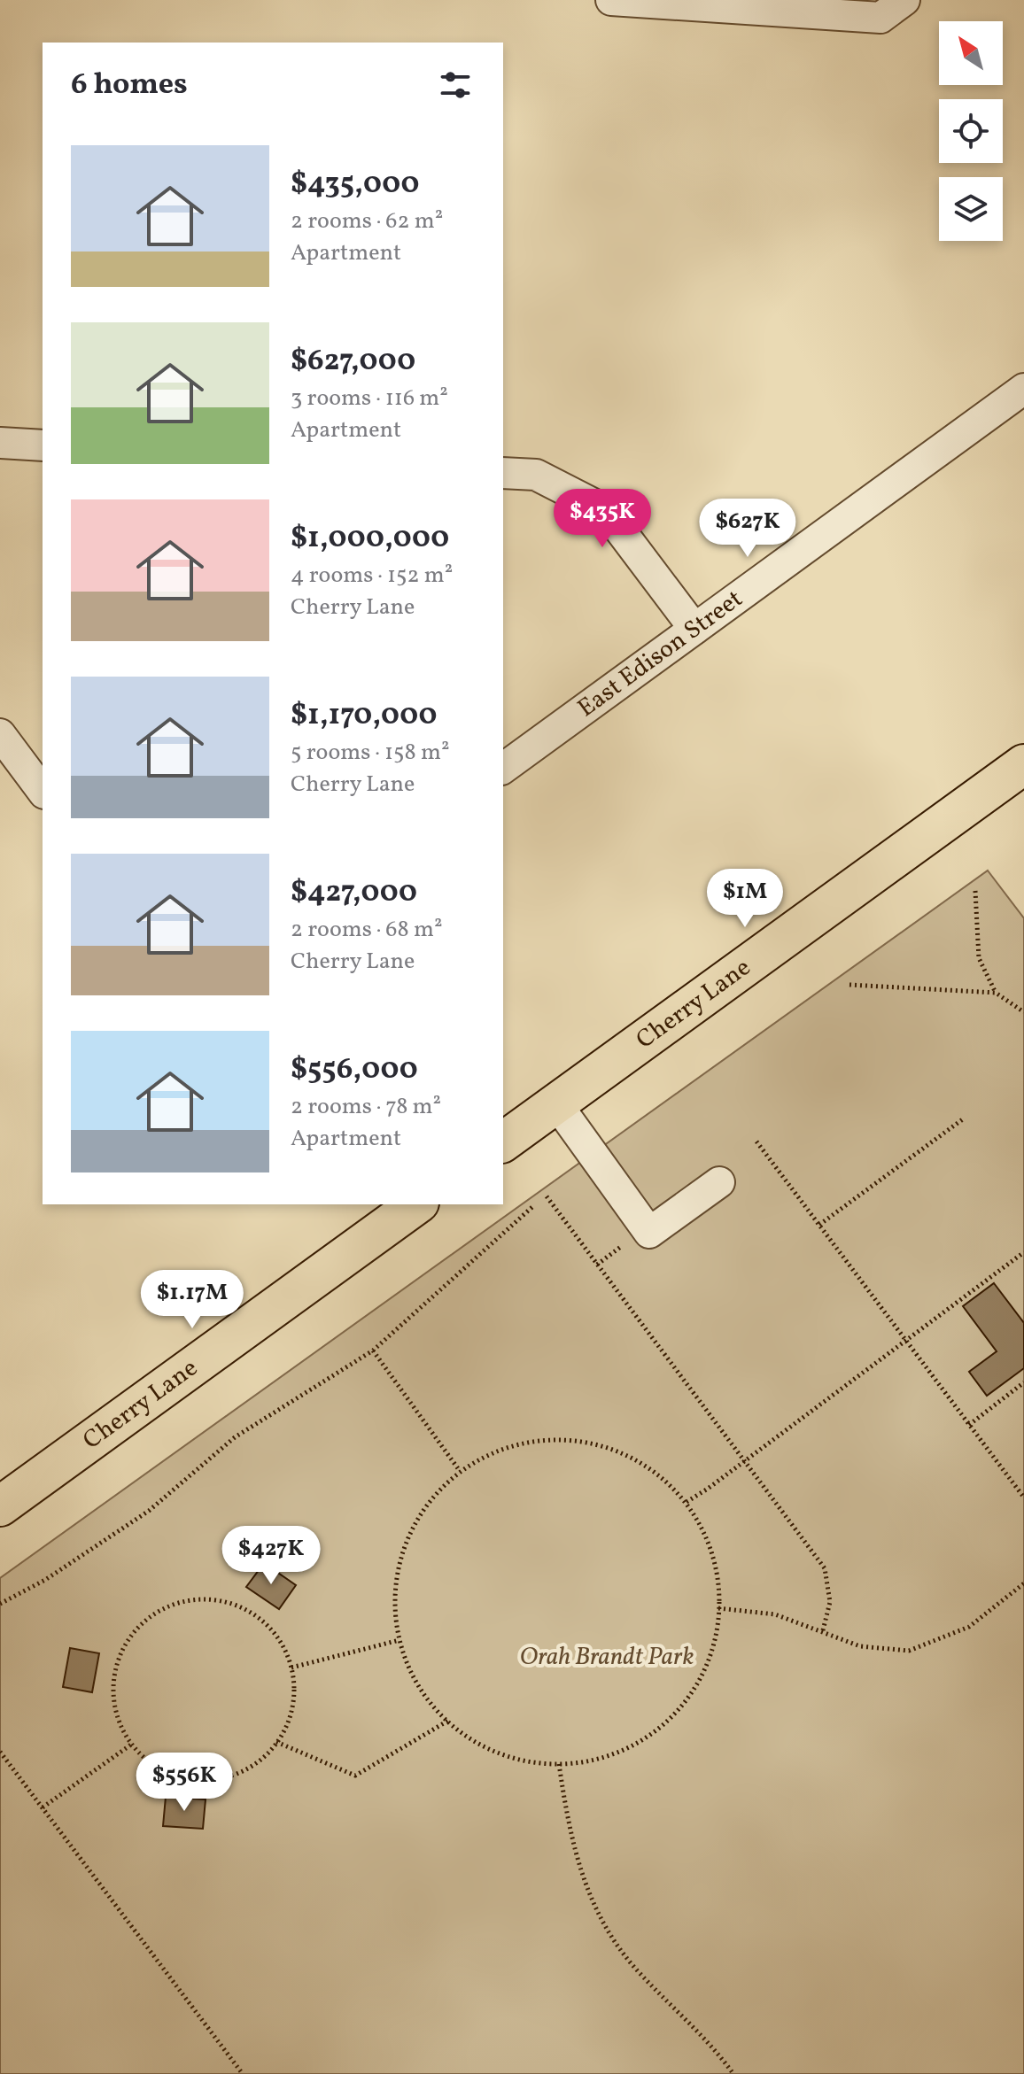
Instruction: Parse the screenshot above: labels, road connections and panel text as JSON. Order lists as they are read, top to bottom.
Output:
{
  "streets": {
    "main road": ["Cherry Lane"],
    "street": ["East Edison Street"]
  },
  "parks": ["Orah Brandt Park"],
  "north": "top left",
  "page": {
    "heading": "6 homes",
    "list": [
      {
        "name": "$435,000",
        "note": "2 rooms · 62 m² · Apartment"
      },
      {
        "name": "$627,000",
        "note": "3 rooms · 116 m² · Apartment"
      },
      {
        "name": "$1,000,000",
        "note": "4 rooms · 152 m² · Cherry Lane"
      },
      {
        "name": "$1,170,000",
        "note": "5 rooms · 158 m² · Cherry Lane"
      },
      {
        "name": "$427,000",
        "note": "2 rooms · 68 m² · Cherry Lane"
      },
      {
        "name": "$556,000",
        "note": "2 rooms · 78 m² · Apartment"
      }
    ],
    "price": [
      "$435K",
      "$627K",
      "$1M",
      "$1.17M",
      "$427K",
      "$556K"
    ]
  }
}
